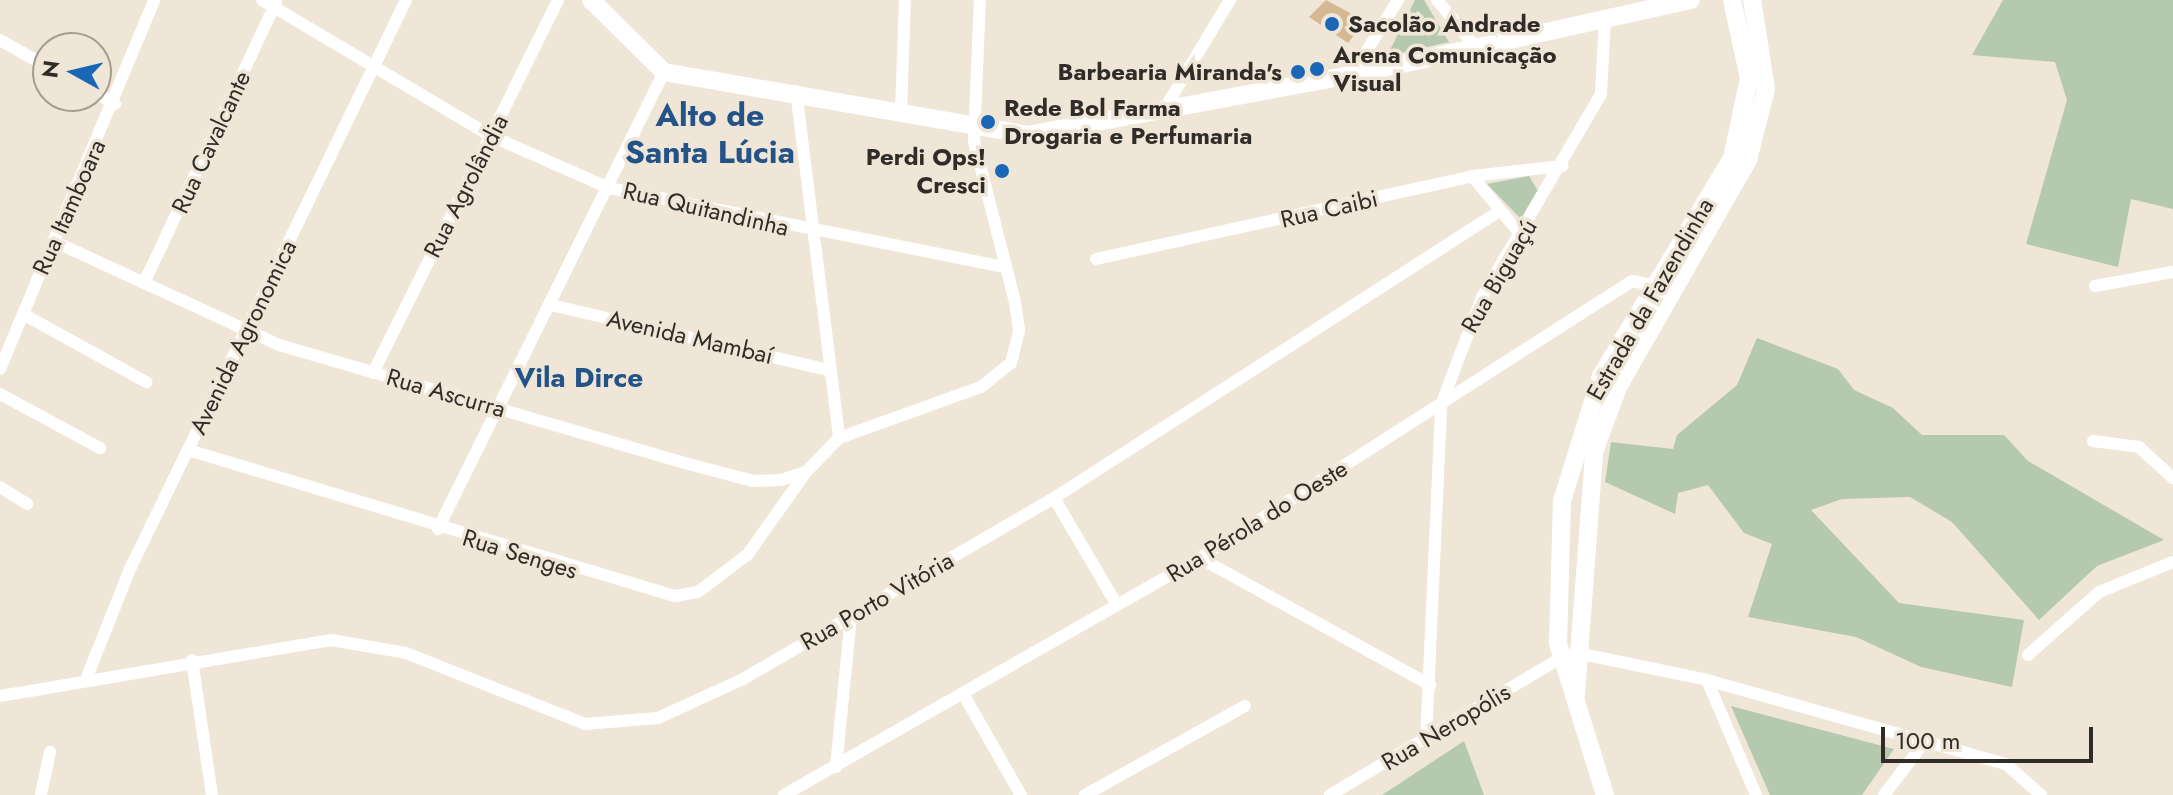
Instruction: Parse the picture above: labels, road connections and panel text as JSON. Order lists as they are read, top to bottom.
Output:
{
  "streets": {
    "main road": ["Estrada da Fazendinha"],
    "street": [
      "Rua Cavalcante",
      "Rua Agrolândia",
      "Rua Itamboara",
      "Rua Quitandinha",
      "Rua Caibi",
      "Rua Biguaçú",
      "Avenida Agronomica",
      "Avenida Mambaí",
      "Rua Ascurra",
      "Rua Pérola do Oeste",
      "Rua Senges",
      "Rua Porto Vitória",
      "Rua Neropólis"
    ]
  },
  "crossings": [
    ["Rua Cavalcante", "Rua Quitandinha"],
    ["Rua Cavalcante", "Rua Ascurra"],
    ["Rua Agrolândia", "Rua Quitandinha"],
    ["Rua Agrolândia", "Rua Ascurra"],
    ["Rua Itamboara", "Rua Ascurra"],
    ["Rua Quitandinha", "Avenida Agronomica"],
    ["Rua Caibi", "Rua Biguaçú"],
    ["Rua Biguaçú", "Rua Pérola do Oeste"],
    ["Rua Biguaçú", "Rua Neropólis"],
    ["Estrada da Fazendinha", "Rua Pérola do Oeste"],
    ["Estrada da Fazendinha", "Rua Neropólis"],
    ["Avenida Agronomica", "Rua Ascurra"],
    ["Avenida Agronomica", "Rua Senges"],
    ["Avenida Agronomica", "Rua Porto Vitória"],
    ["Rua Ascurra", "Rua Senges"]
  ],
  "districts": ["Alto de Santa Lúcia", "Vila Dirce"],
  "places": [
    "Sacolão Andrade",
    "Arena Comunicação Visual",
    "Barbearia Miranda's",
    "Rede Bol Farma Drogaria e Perfumaria",
    "Perdi Ops! Cresci"
  ],
  "scale_bar": "100 m",
  "north": "left"
}
